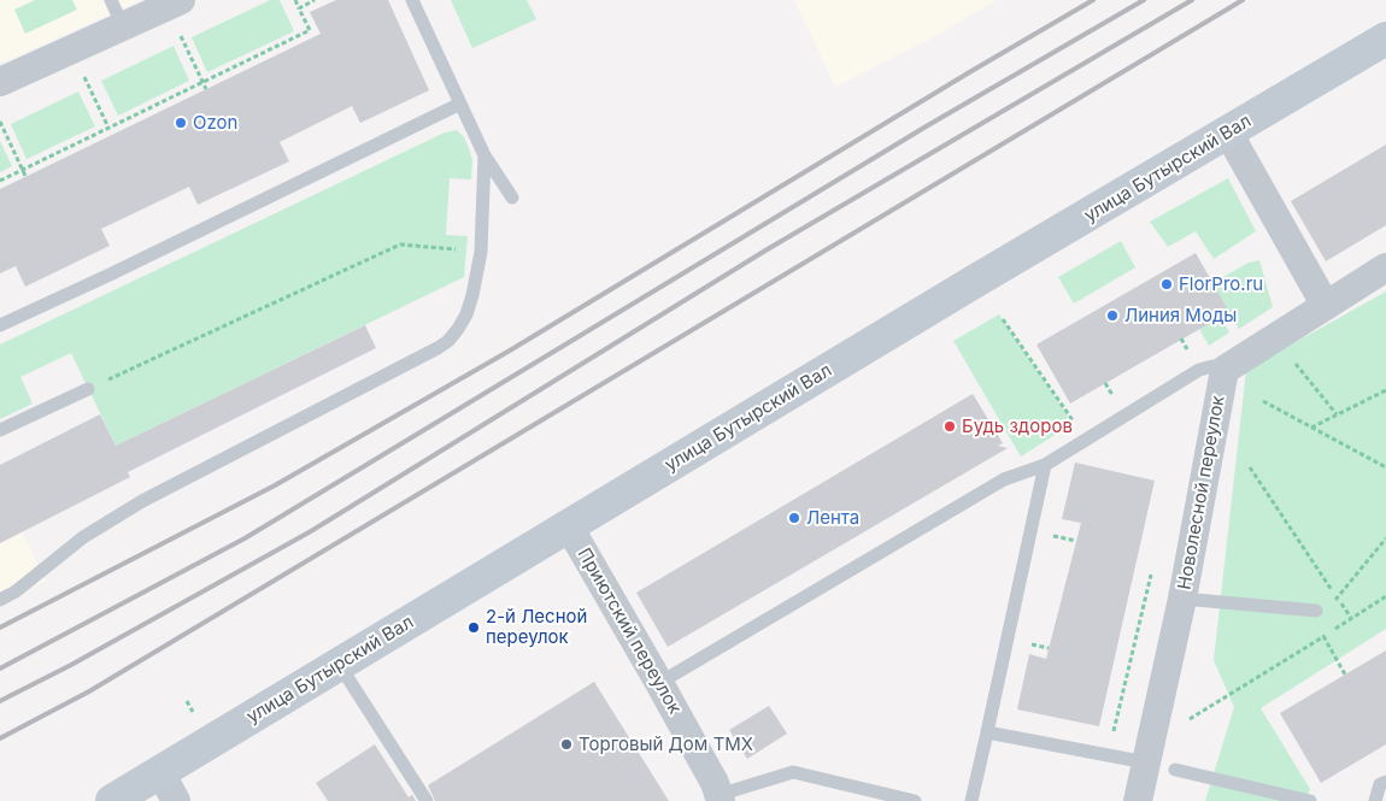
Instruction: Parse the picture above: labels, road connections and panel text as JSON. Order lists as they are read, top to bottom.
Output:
{
  "streets": {
    "street": ["улица Бутырский Вал", "Новолесной переулок", "Приютский переулок"]
  },
  "crossings": [
    ["улица Бутырский Вал", "Приютский переулок"]
  ],
  "places": [
    "Ozon",
    "FlorPro.ru",
    "Линия Моды",
    "Будь здоров",
    "Лента",
    "2-й Лесной переулок",
    "Торговый Дом ТМХ"
  ]
}
